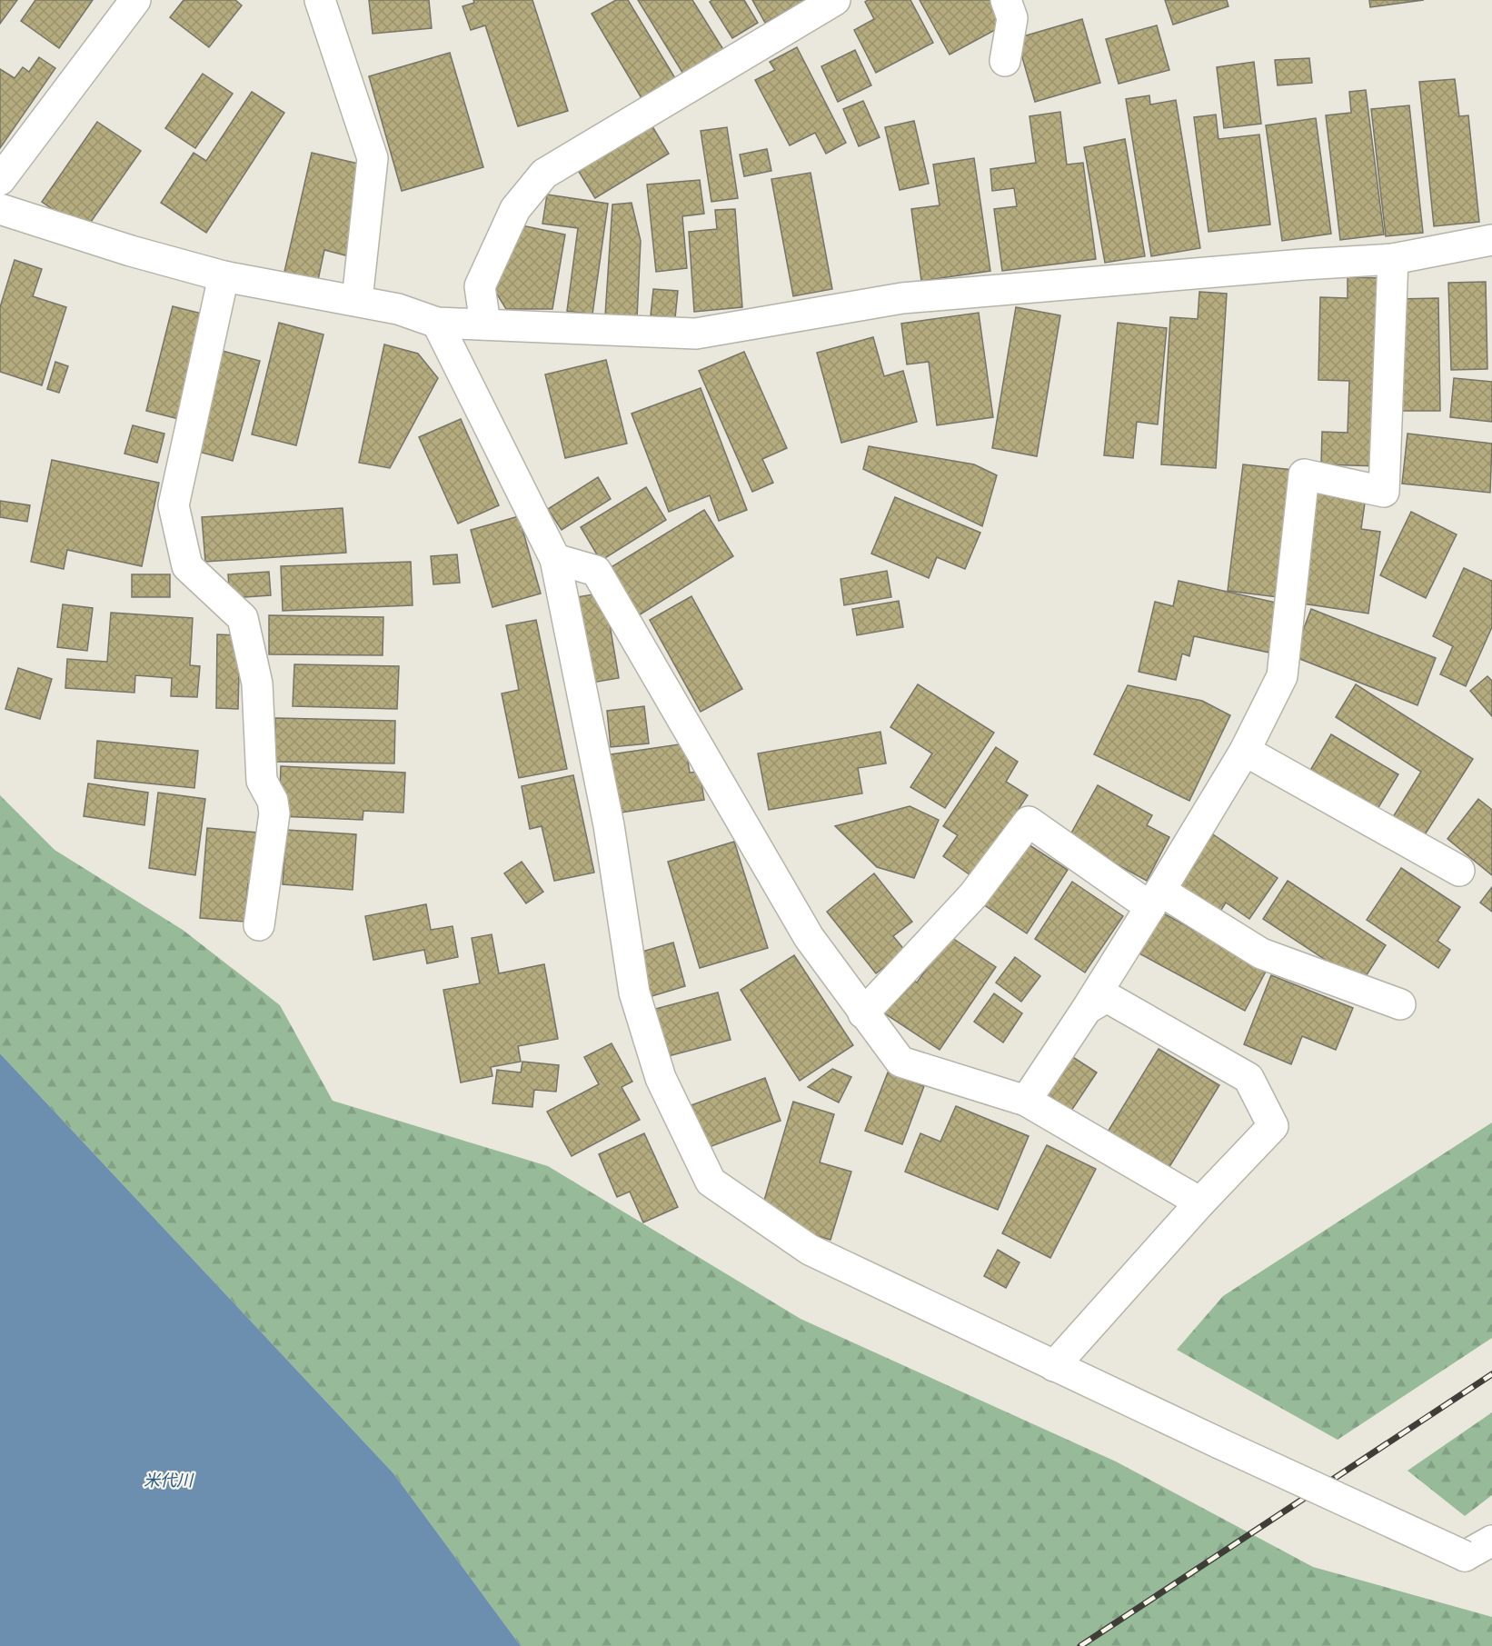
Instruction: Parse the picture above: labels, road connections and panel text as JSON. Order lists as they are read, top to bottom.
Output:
{
  "water": ["米代川"]
}
